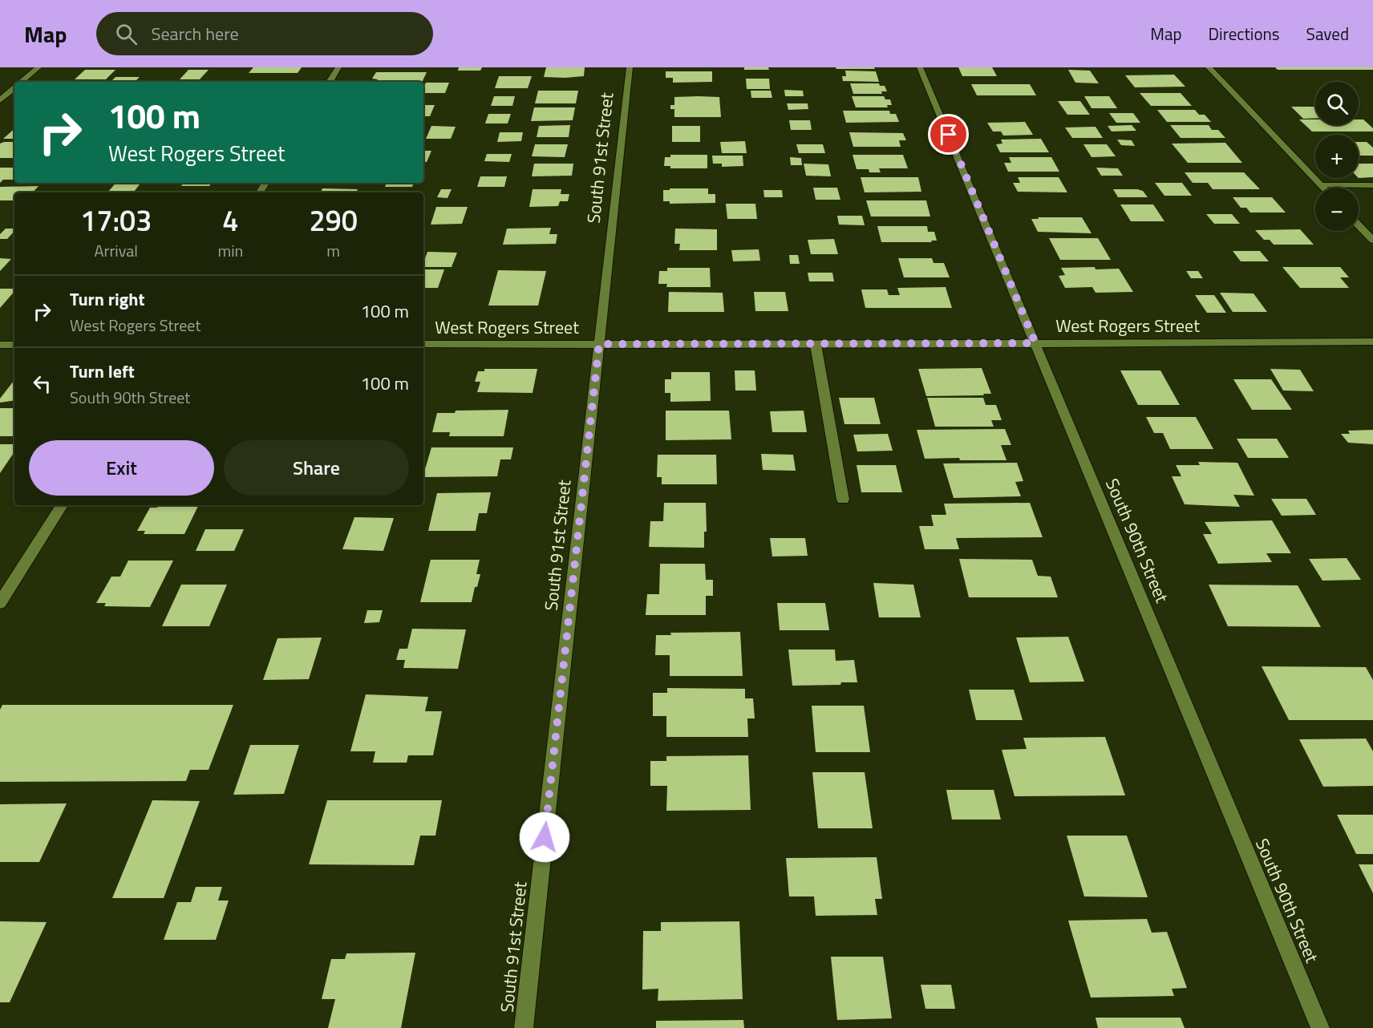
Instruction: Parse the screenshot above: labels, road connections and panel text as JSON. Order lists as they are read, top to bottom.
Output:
{
  "streets": {
    "street": ["South 91st Street", "West Rogers Street", "South 90th Street"]
  },
  "crossings": [
    ["South 91st Street", "West Rogers Street"],
    ["West Rogers Street", "South 90th Street"]
  ],
  "page": {
    "header": "Map",
    "search": "Search here",
    "nav": ["Map", "Directions", "Saved"],
    "map_buttons": ["+", "−"],
    "turn": ["100 m", "West Rogers Street"],
    "eta": [
      "17:03",
      "Arrival",
      "4",
      "min",
      "290",
      "m"
    ],
    "list": [
      {
        "name": "Turn right",
        "note": "West Rogers Street",
        "value": "100 m"
      },
      {
        "name": "Turn left",
        "note": "South 90th Street",
        "value": "100 m"
      }
    ],
    "buttons": ["Exit", "Share"]
  }
}
